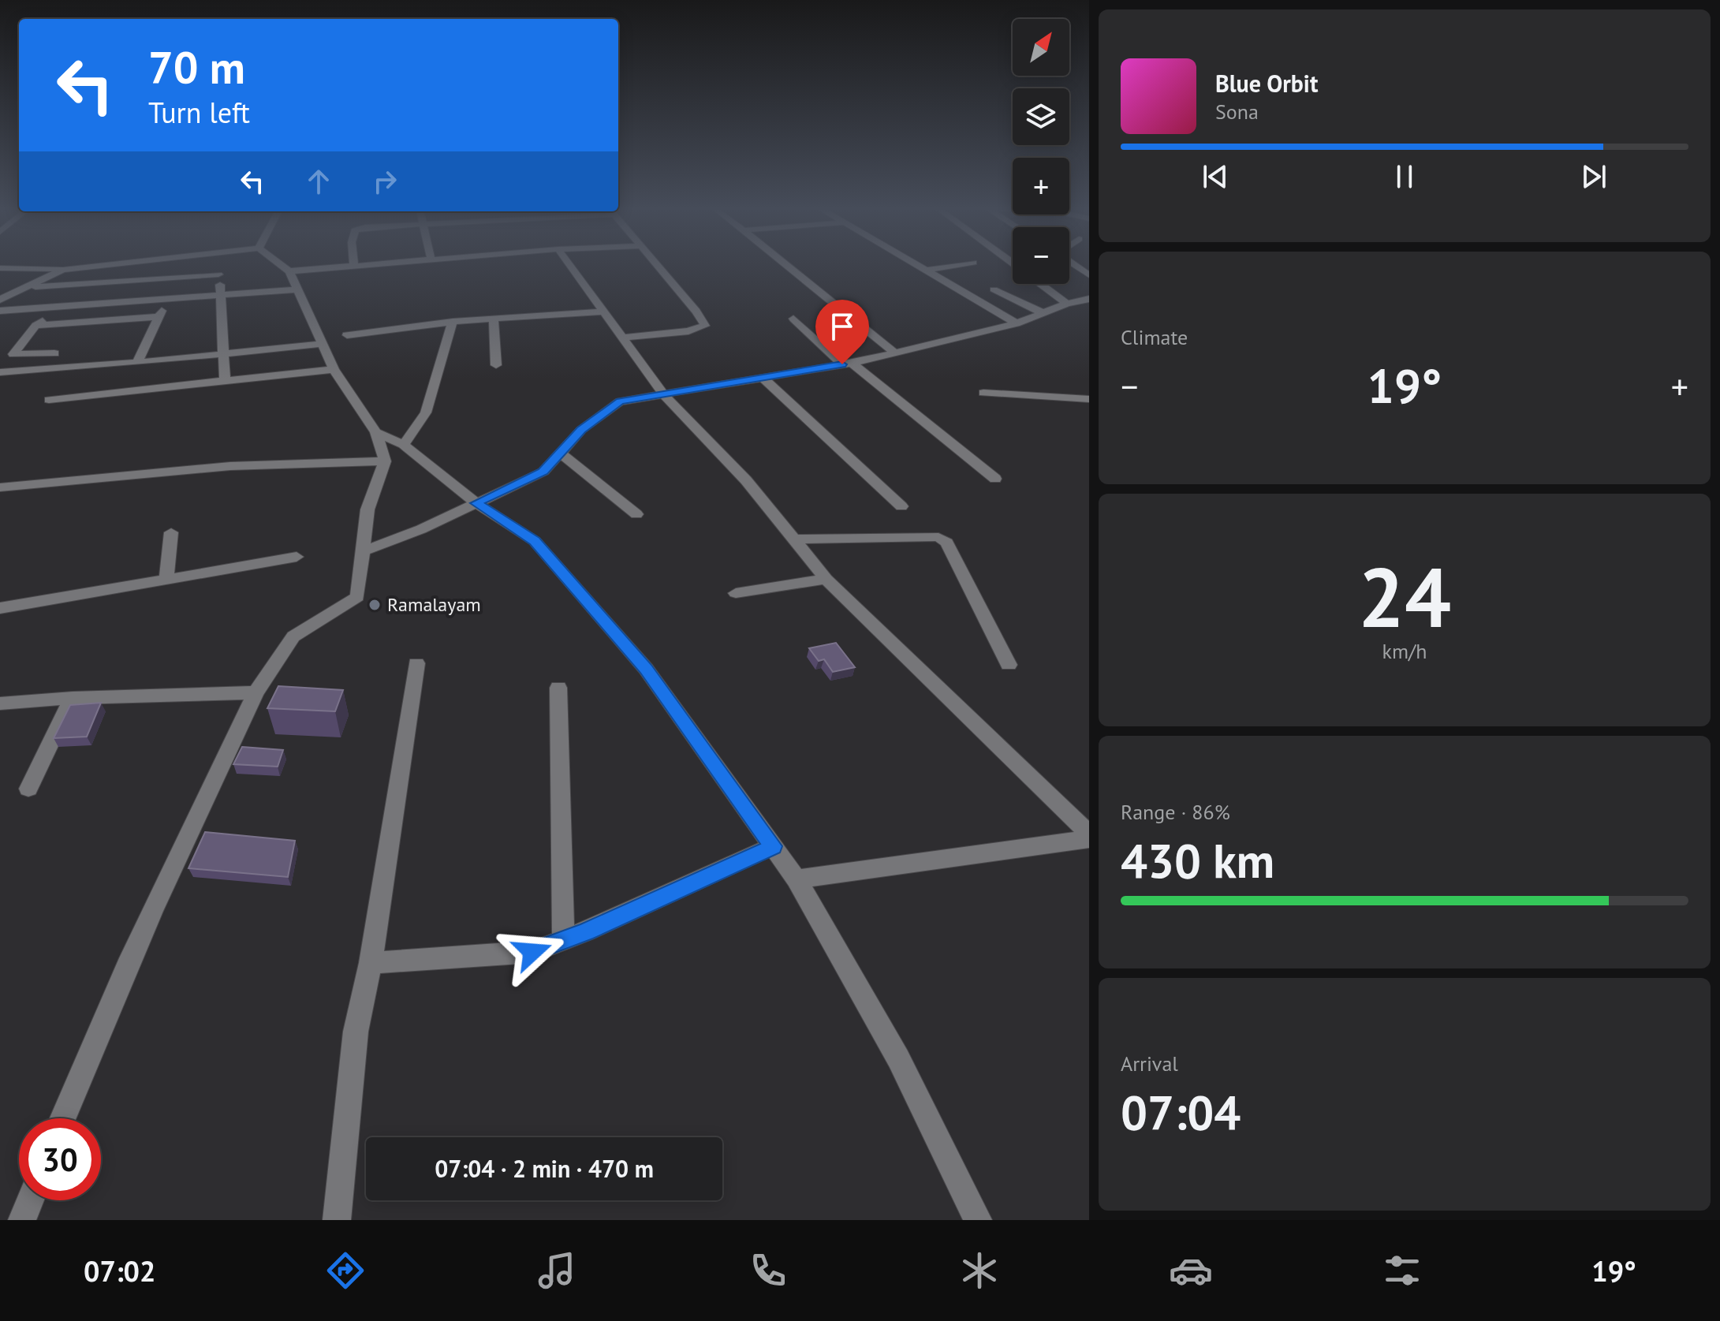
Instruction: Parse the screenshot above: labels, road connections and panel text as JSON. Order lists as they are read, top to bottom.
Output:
{
  "places": ["Ramalayam"],
  "north": "top right",
  "page": {
    "map_buttons": ["+", "−"],
    "turn": ["70 m", "Turn left"],
    "song": ["Blue Orbit", "Sona"],
    "tile": [
      "Climate",
      ["24", "km/h"],
      ["Range · 86%", "430 km"],
      ["Arrival", "07:04"]
    ],
    "heat": ["−", "19°", "+"],
    "limit": "30",
    "trip": "07:04 · 2 min · 470 m",
    "tabs": ["07:02", "19°"]
  }
}
